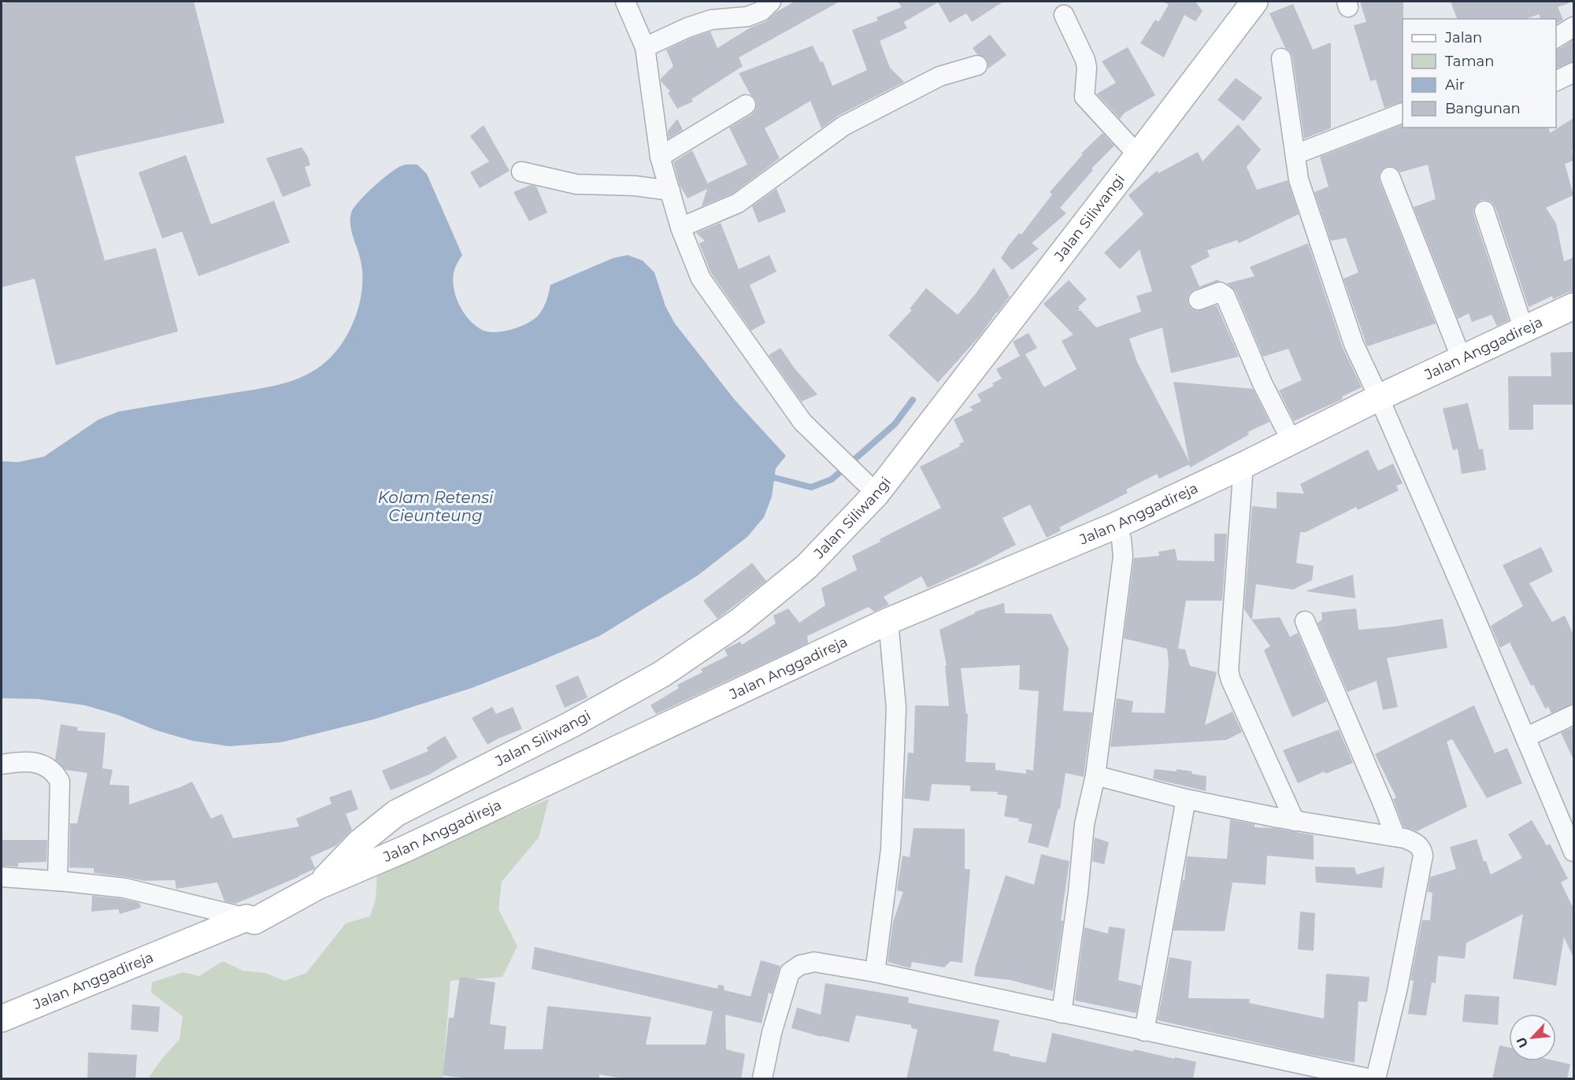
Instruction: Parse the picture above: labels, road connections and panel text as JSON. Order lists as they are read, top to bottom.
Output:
{
  "streets": {
    "main road": ["Jalan Siliwangi", "Jalan Anggadireja"]
  },
  "crossings": [
    ["Jalan Siliwangi", "Jalan Anggadireja"]
  ],
  "water": ["Kolam Retensi Cieunteung"],
  "legend": [
    "Jalan",
    "Taman",
    "Air",
    "Bangunan"
  ],
  "north": "bottom left"
}
